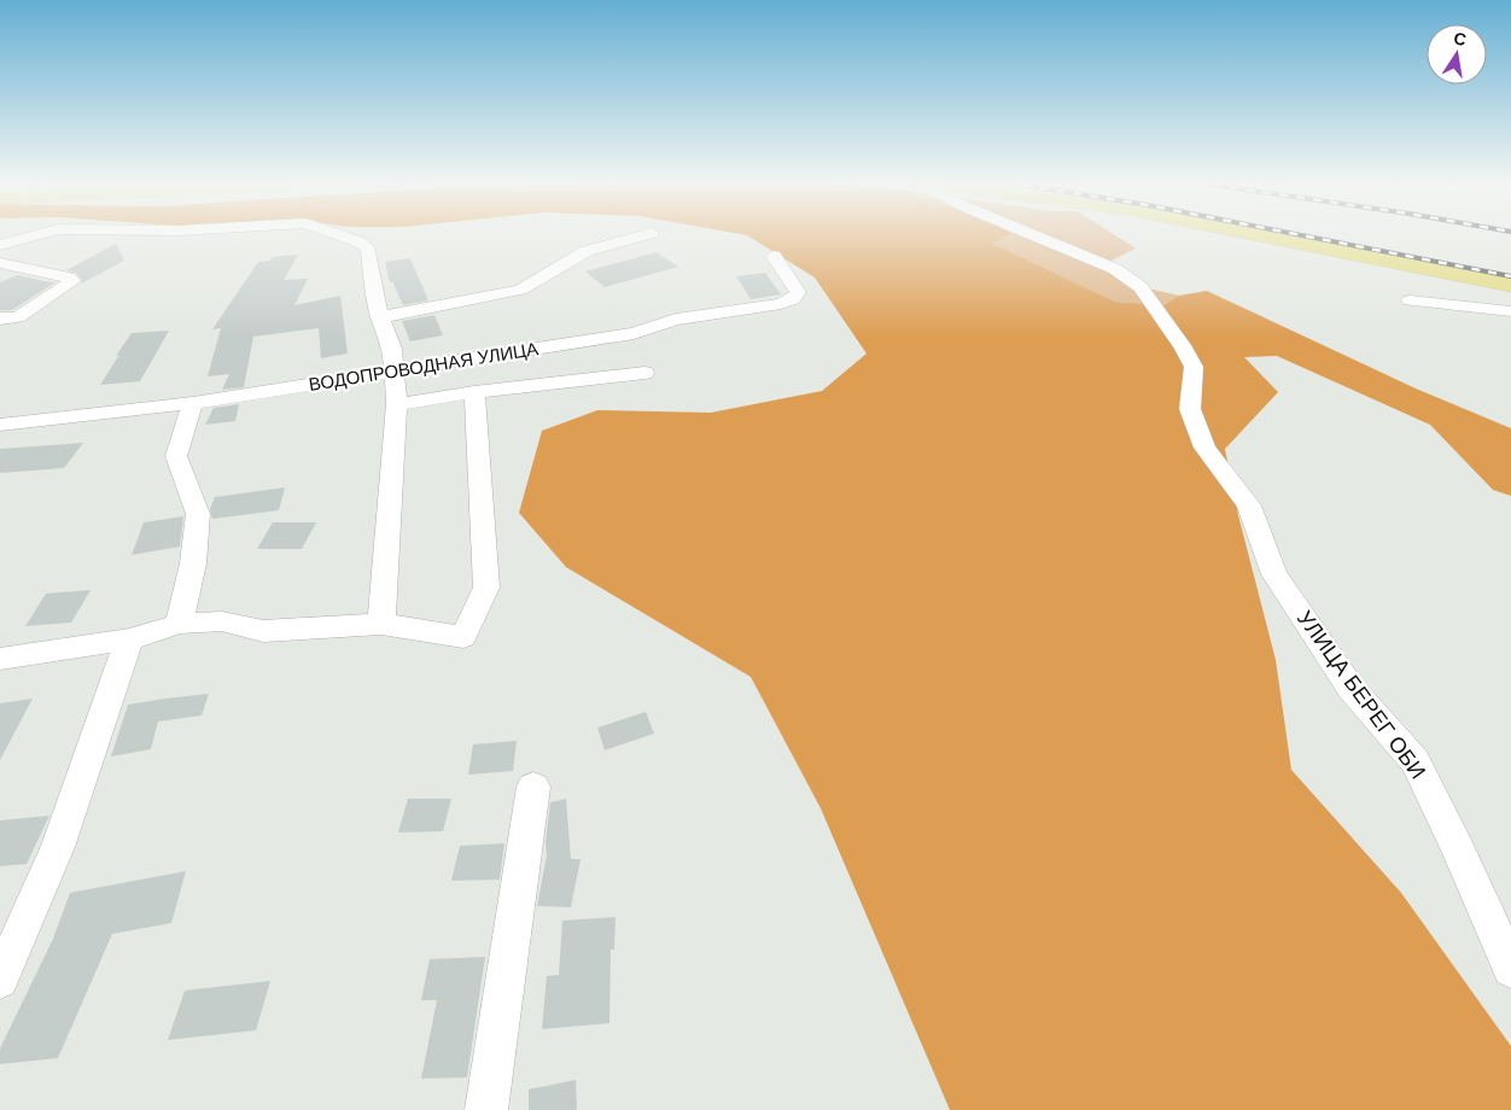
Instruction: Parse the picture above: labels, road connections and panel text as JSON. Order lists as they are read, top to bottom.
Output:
{
  "streets": {
    "street": ["ВОДОПРОВОДНАЯ УЛИЦА", "УЛИЦА БЕРЕГ ОБИ"]
  },
  "north": "top"
}
